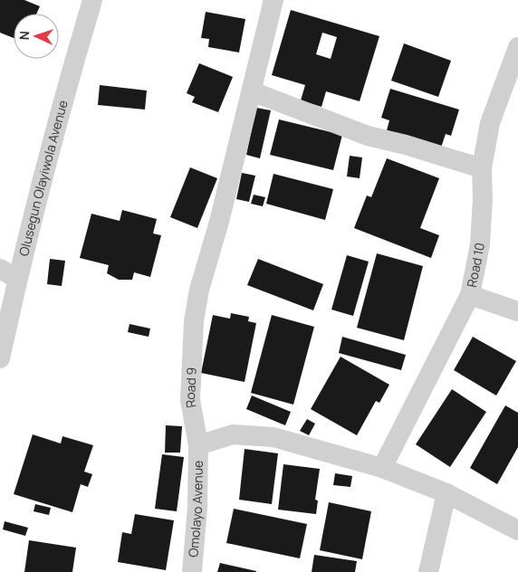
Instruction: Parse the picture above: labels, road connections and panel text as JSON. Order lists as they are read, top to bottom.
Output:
{
  "streets": {
    "street": [
      "Olusegun Olayiwola Avenue",
      "Road 10",
      "Road 9",
      "Omolayo Avenue"
    ]
  },
  "crossings": [
    ["Road 9", "Omolayo Avenue"]
  ],
  "north": "left"
}
